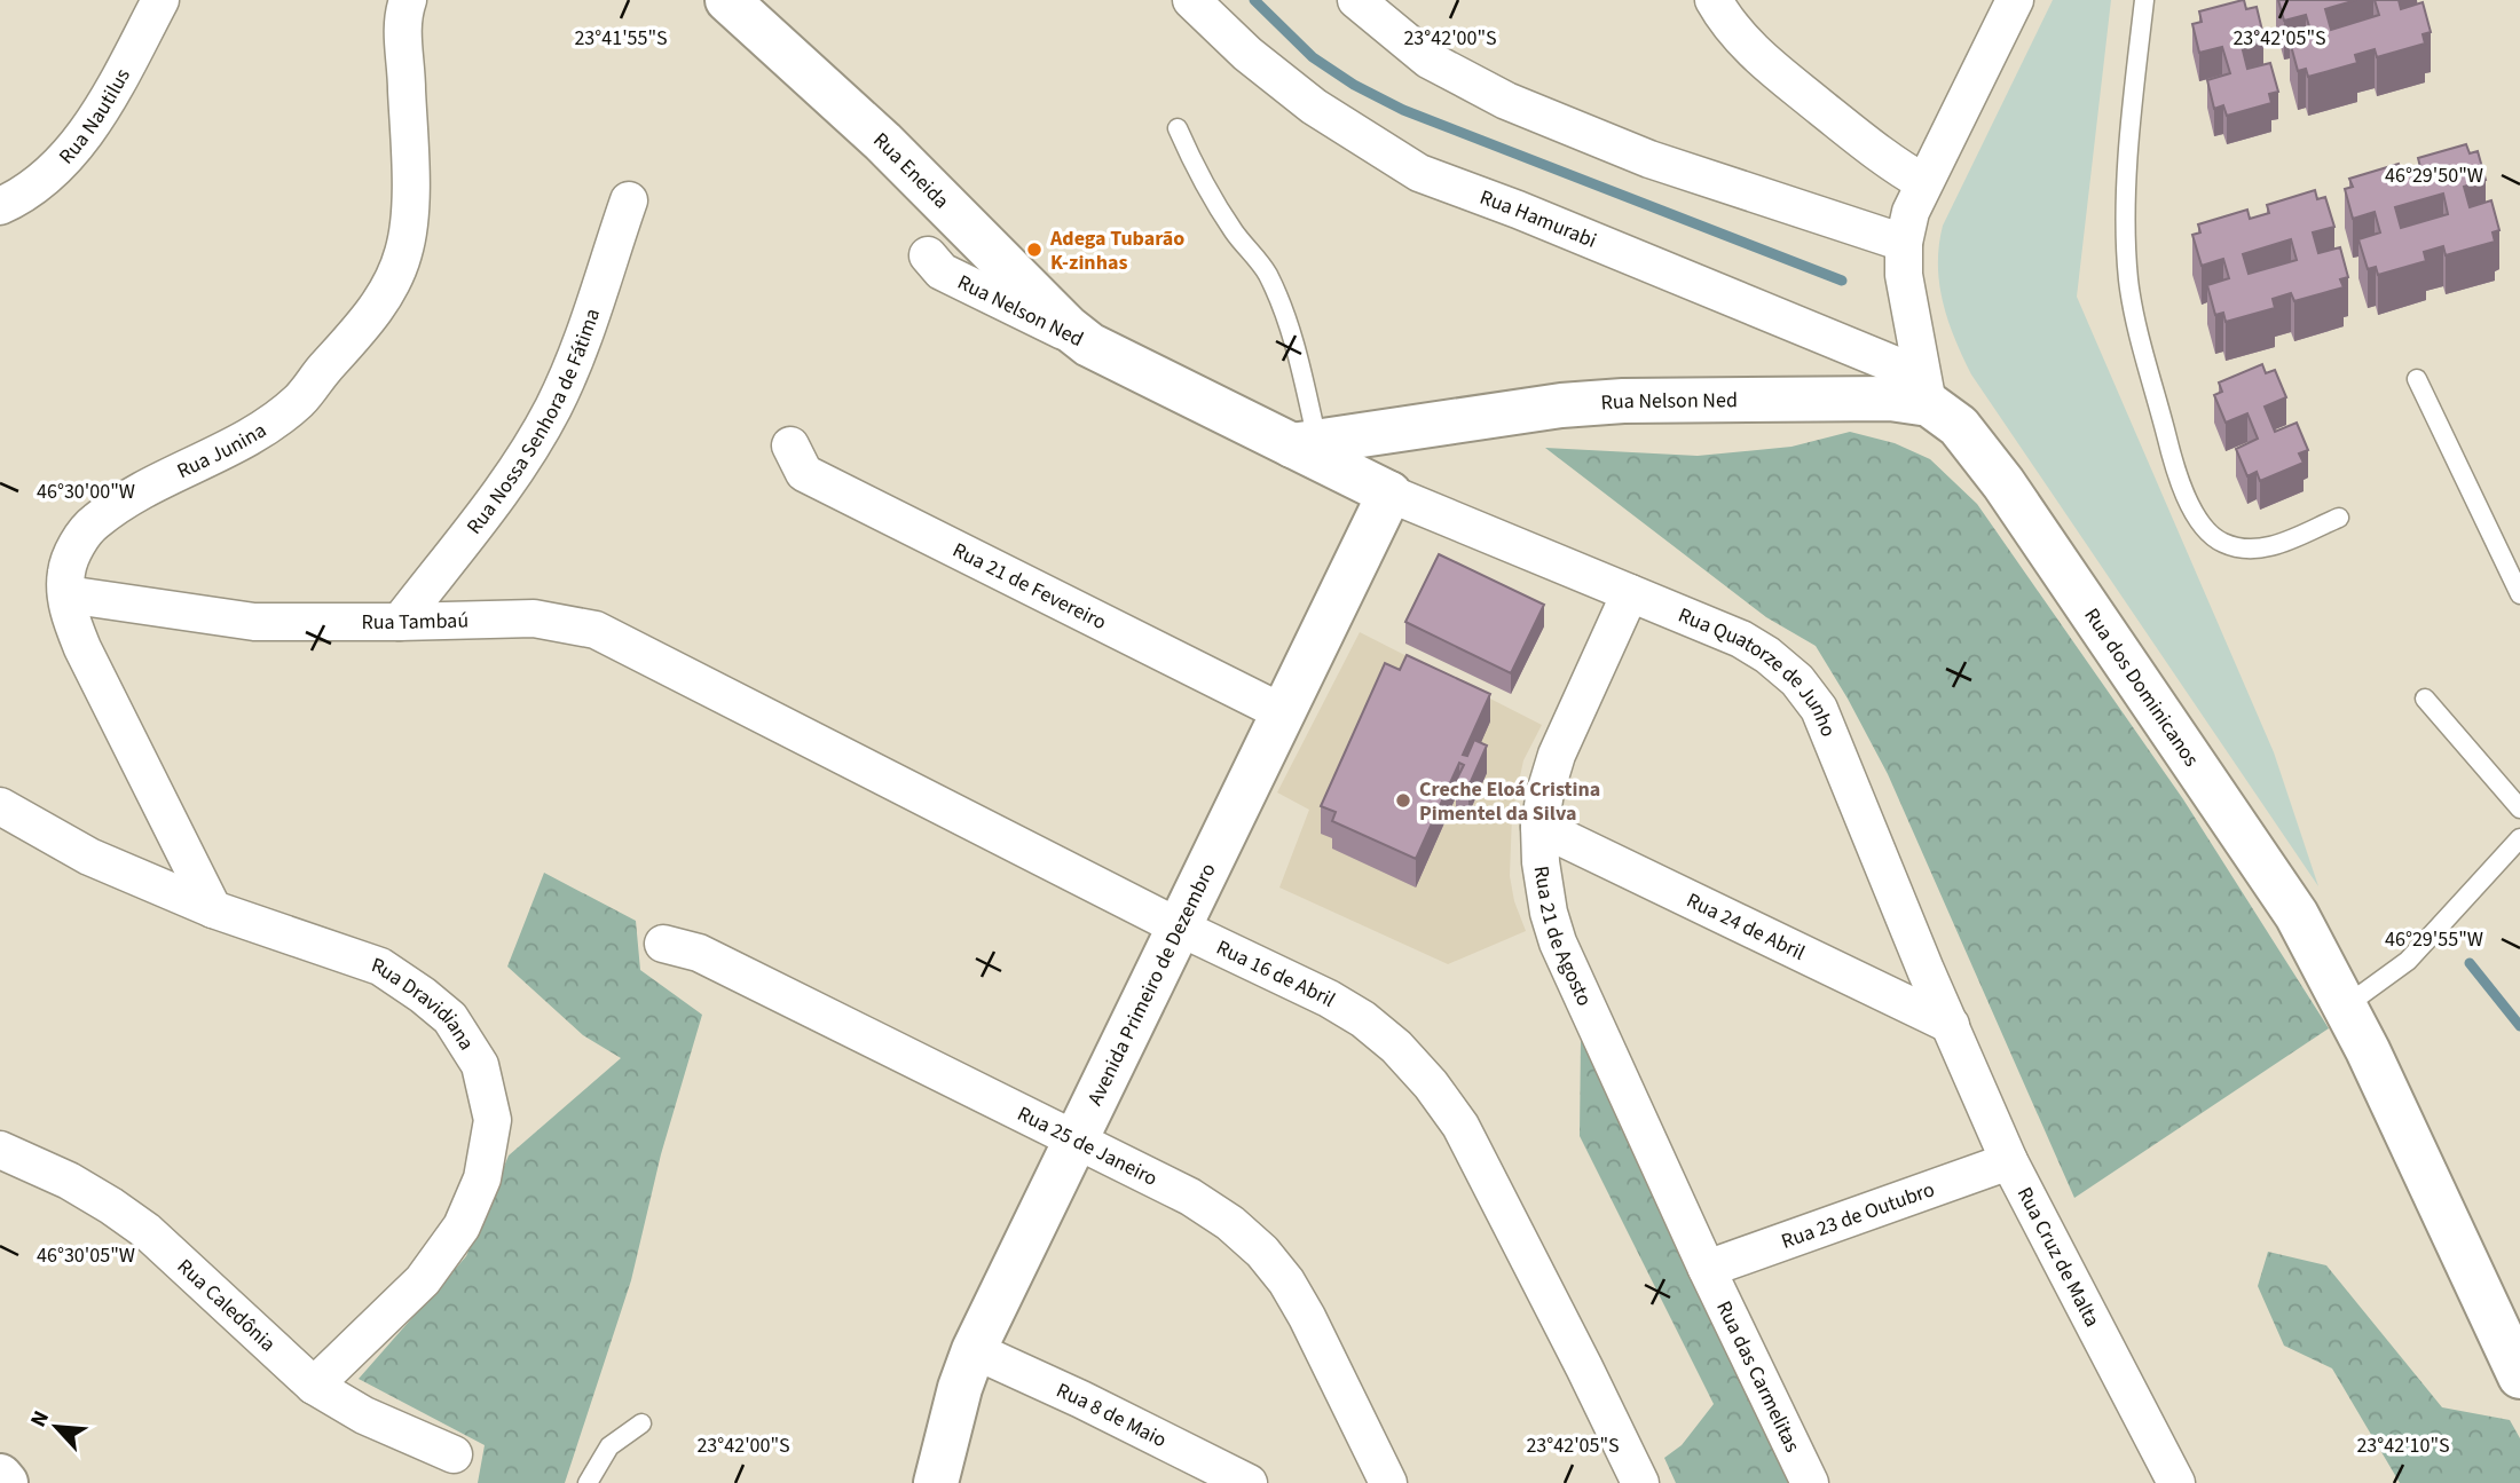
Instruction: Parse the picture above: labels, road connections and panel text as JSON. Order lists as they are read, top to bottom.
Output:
{
  "streets": {
    "street": [
      "Rua Nautilus",
      "Rua Eneida",
      "Rua Hamurabi",
      "Rua Nelson Ned",
      "Rua Nossa Senhora de Fátima",
      "Rua Junina",
      "Rua 21 de Fevereiro",
      "Rua Tambaú",
      "Rua Quatorze de Junho",
      "Rua dos Dominicanos",
      "Rua 24 de Abril",
      "Rua 21 de Agosto",
      "Rua 16 de Abril",
      "Avenida Primeiro de Dezembro",
      "Rua Dravidiana",
      "Rua 25 de Janeiro",
      "Rua 23 de Outubro",
      "Rua Cruz de Malta",
      "Rua Caledônia",
      "Rua das Carmelitas",
      "Rua 8 de Maio"
    ]
  },
  "crossings": [
    ["Rua Eneida", "Rua Nelson Ned"],
    ["Rua Hamurabi", "Rua Nelson Ned"],
    ["Rua Hamurabi", "Rua dos Dominicanos"],
    ["Rua Nelson Ned", "Rua Quatorze de Junho"],
    ["Rua Nelson Ned", "Rua dos Dominicanos"],
    ["Rua Nelson Ned", "Avenida Primeiro de Dezembro"],
    ["Rua Nossa Senhora de Fátima", "Rua Tambaú"],
    ["Rua Junina", "Rua Tambaú"],
    ["Rua Junina", "Rua Dravidiana"],
    ["Rua 21 de Fevereiro", "Avenida Primeiro de Dezembro"],
    ["Rua Tambaú", "Rua 16 de Abril"],
    ["Rua Quatorze de Junho", "Rua 24 de Abril"],
    ["Rua Quatorze de Junho", "Rua 21 de Agosto"],
    ["Rua Quatorze de Junho", "Avenida Primeiro de Dezembro"],
    ["Rua Quatorze de Junho", "Rua Cruz de Malta"],
    ["Rua 24 de Abril", "Rua 21 de Agosto"],
    ["Rua 24 de Abril", "Rua Cruz de Malta"],
    ["Rua 21 de Agosto", "Rua 23 de Outubro"],
    ["Rua 21 de Agosto", "Rua das Carmelitas"],
    ["Rua 16 de Abril", "Avenida Primeiro de Dezembro"],
    ["Avenida Primeiro de Dezembro", "Rua 25 de Janeiro"],
    ["Avenida Primeiro de Dezembro", "Rua 8 de Maio"],
    ["Rua Dravidiana", "Rua Caledônia"],
    ["Rua 23 de Outubro", "Rua Cruz de Malta"],
    ["Rua 23 de Outubro", "Rua das Carmelitas"]
  ],
  "places": ["Adega Tubarão K-zinhas", "Creche Eloá Cristina Pimentel da Silva"],
  "north": "top left",
  "coordinates": [
    "23°41'55\"S",
    "23°42'00\"S",
    "23°42'05\"S",
    "46°29'50\"W",
    "46°30'00\"W",
    "46°29'55\"W",
    "46°30'05\"W",
    "23°42'10\"S"
  ]
}
